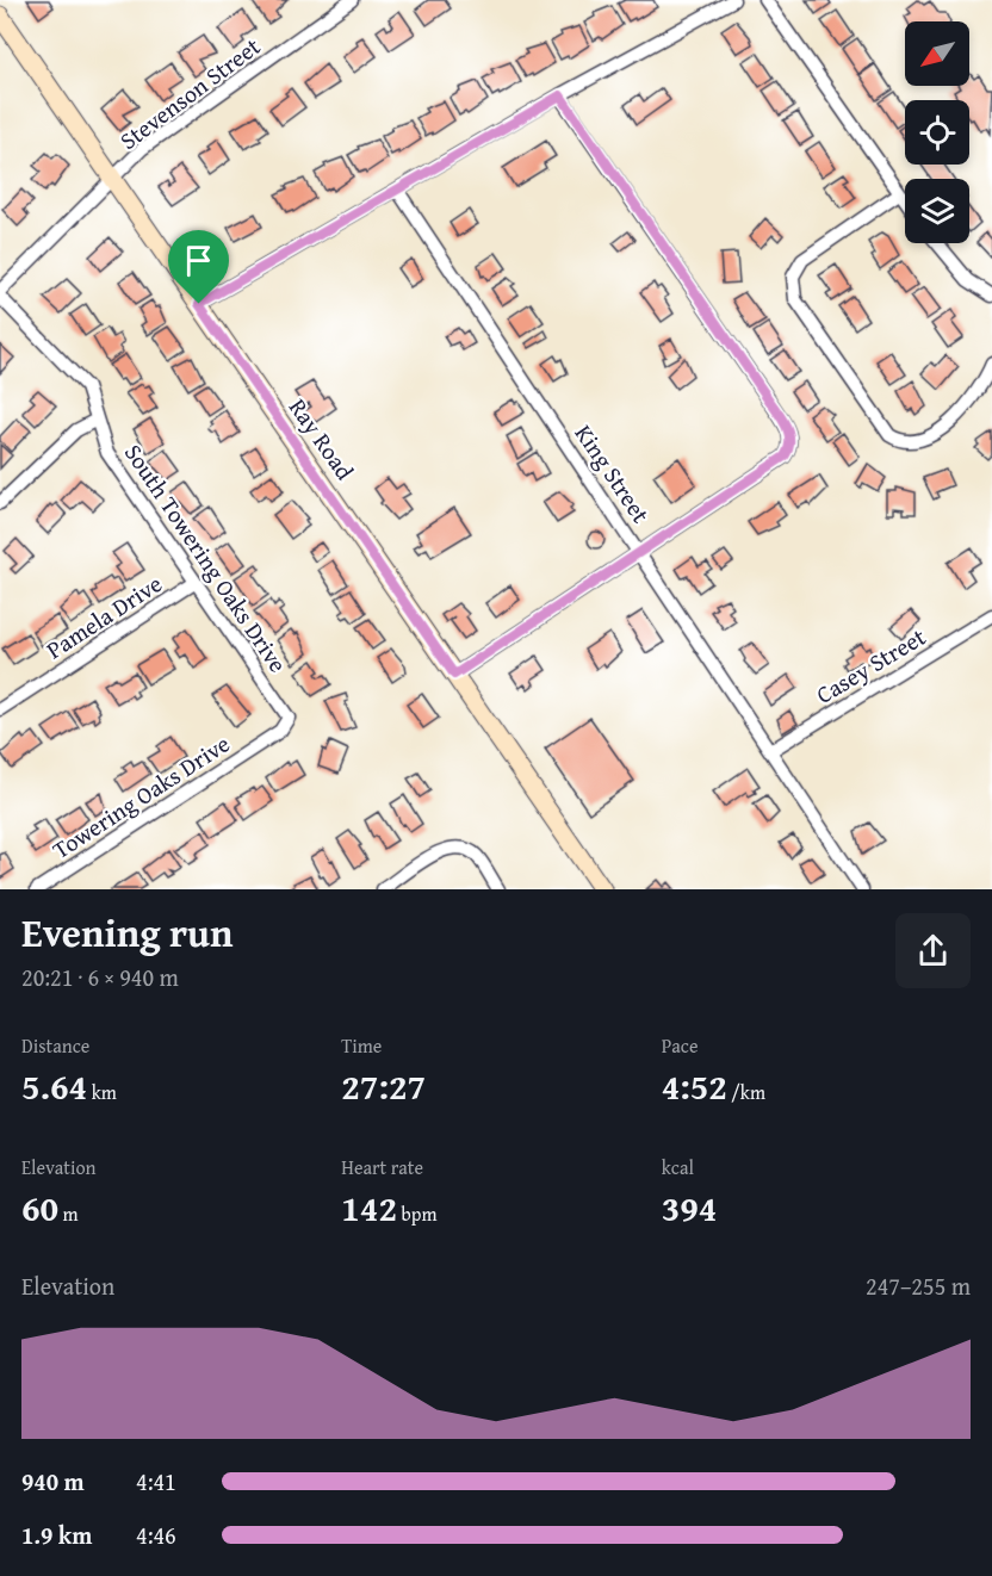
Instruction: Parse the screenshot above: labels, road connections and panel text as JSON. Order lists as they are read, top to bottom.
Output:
{
  "streets": {
    "street": [
      "Stevenson Street",
      "Ray Road",
      "King Street",
      "South Towering Oaks Drive",
      "Pamela Drive",
      "Casey Street",
      "Towering Oaks Drive"
    ]
  },
  "crossings": [
    ["Stevenson Street", "Ray Road"],
    ["King Street", "Casey Street"],
    ["South Towering Oaks Drive", "Pamela Drive"],
    ["South Towering Oaks Drive", "Towering Oaks Drive"]
  ],
  "north": "bottom left",
  "page": {
    "heading": ["Evening run", "20:21 · 6 × 940 m"],
    "stats": [
      ["Distance", "5.64 km"],
      ["Time", "27:27"],
      ["Pace", "4:52 /km"],
      ["Elevation", "60 m"],
      ["Heart rate", "142 bpm"],
      ["kcal", "394"]
    ],
    "chart": ["Elevation", "247–255 m"],
    "list": [
      {
        "name": "940 m",
        "note": "4:41"
      },
      {
        "name": "1.9 km",
        "note": "4:46"
      }
    ]
  }
}
